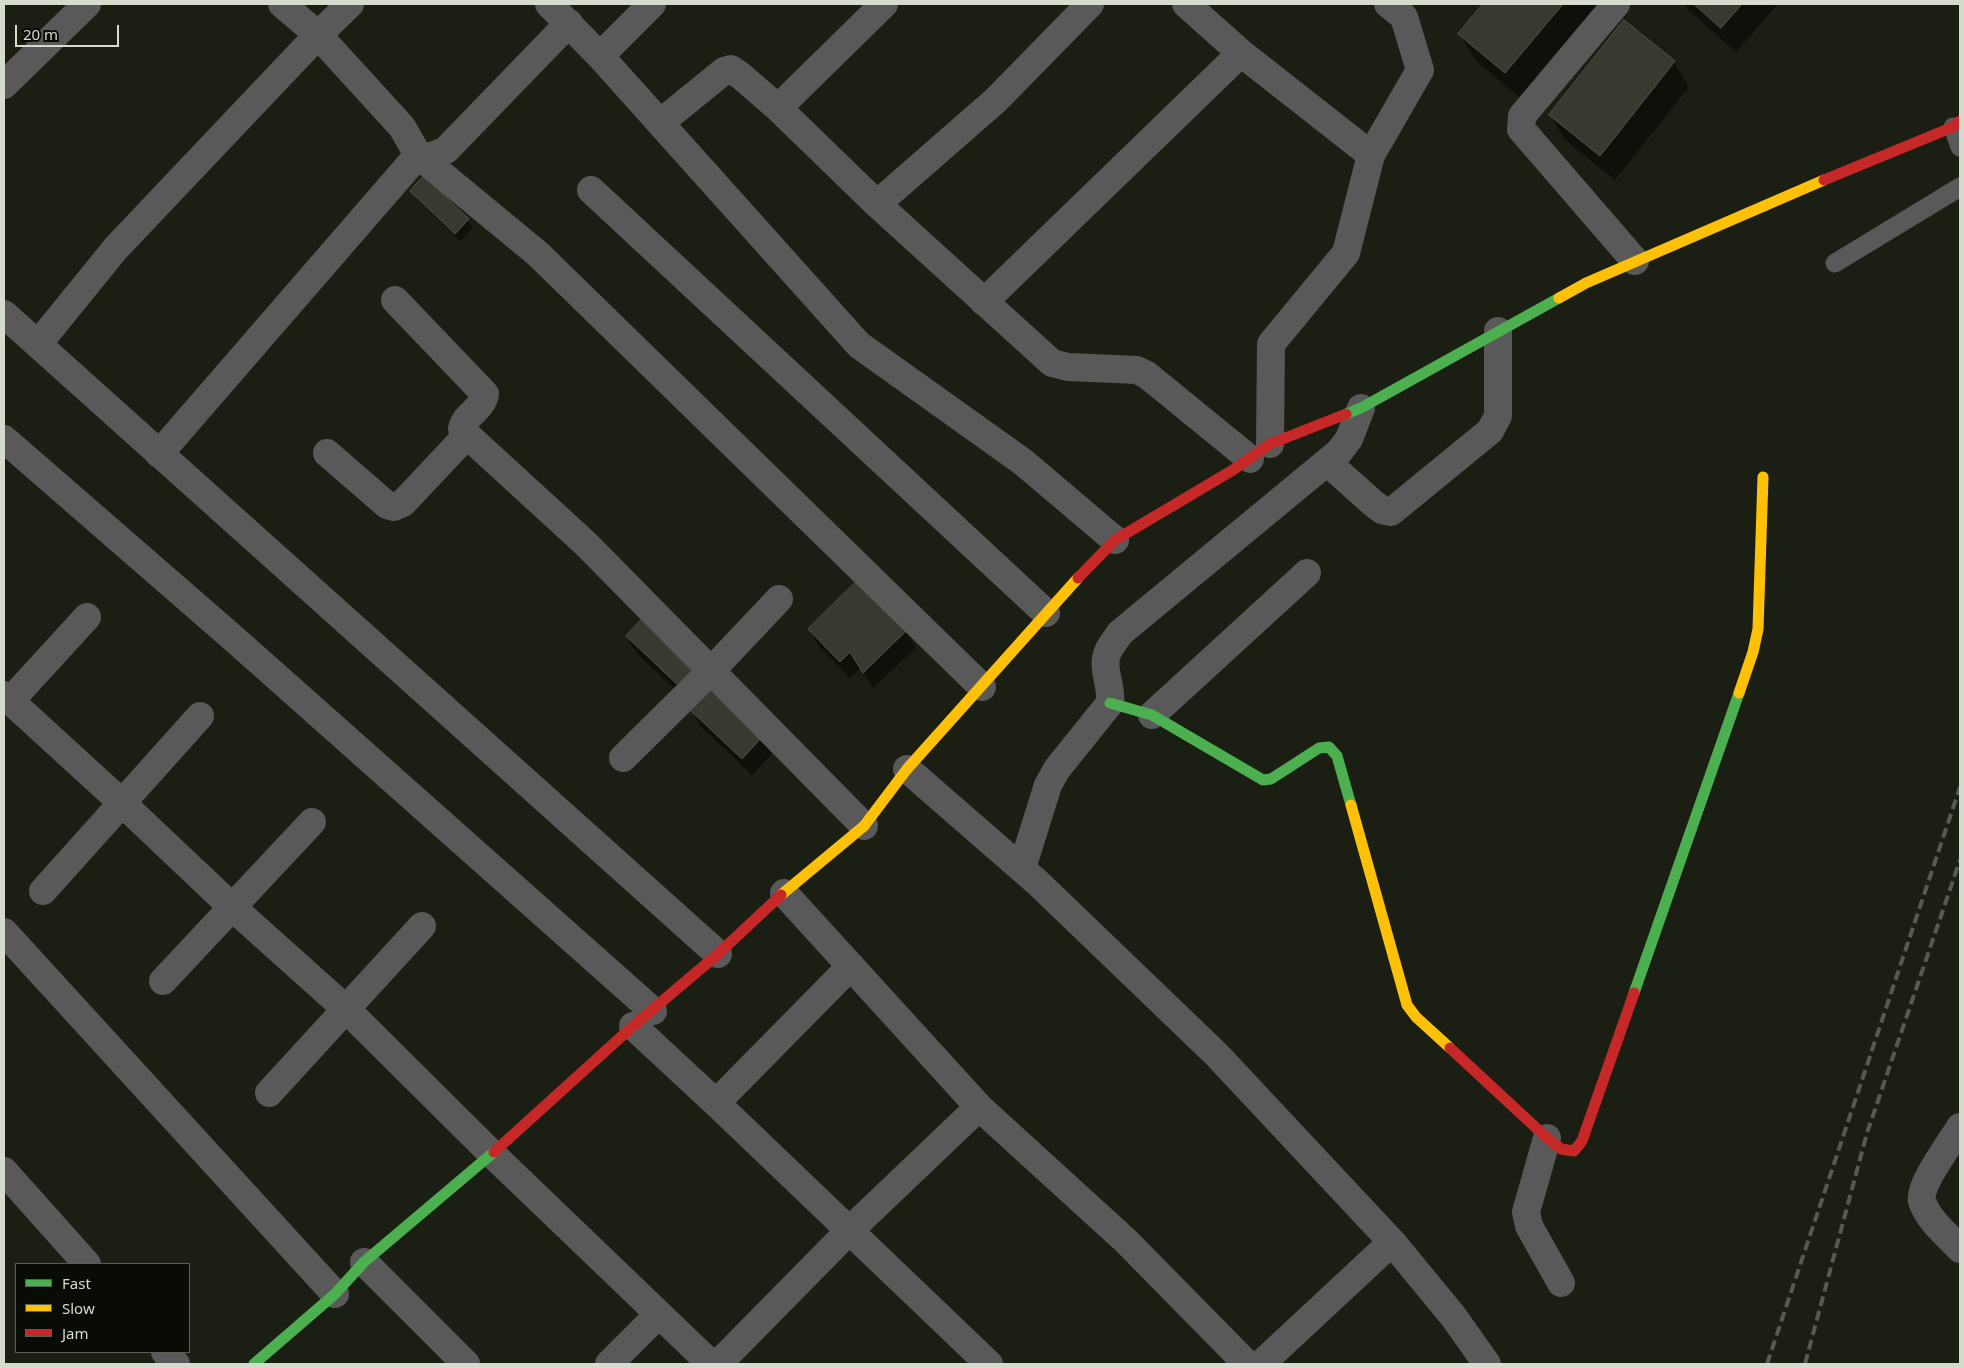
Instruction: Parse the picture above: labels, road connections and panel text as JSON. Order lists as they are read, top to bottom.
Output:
{
  "legend": ["Fast", "Slow", "Jam"],
  "scale_bar": "20 m"
}
